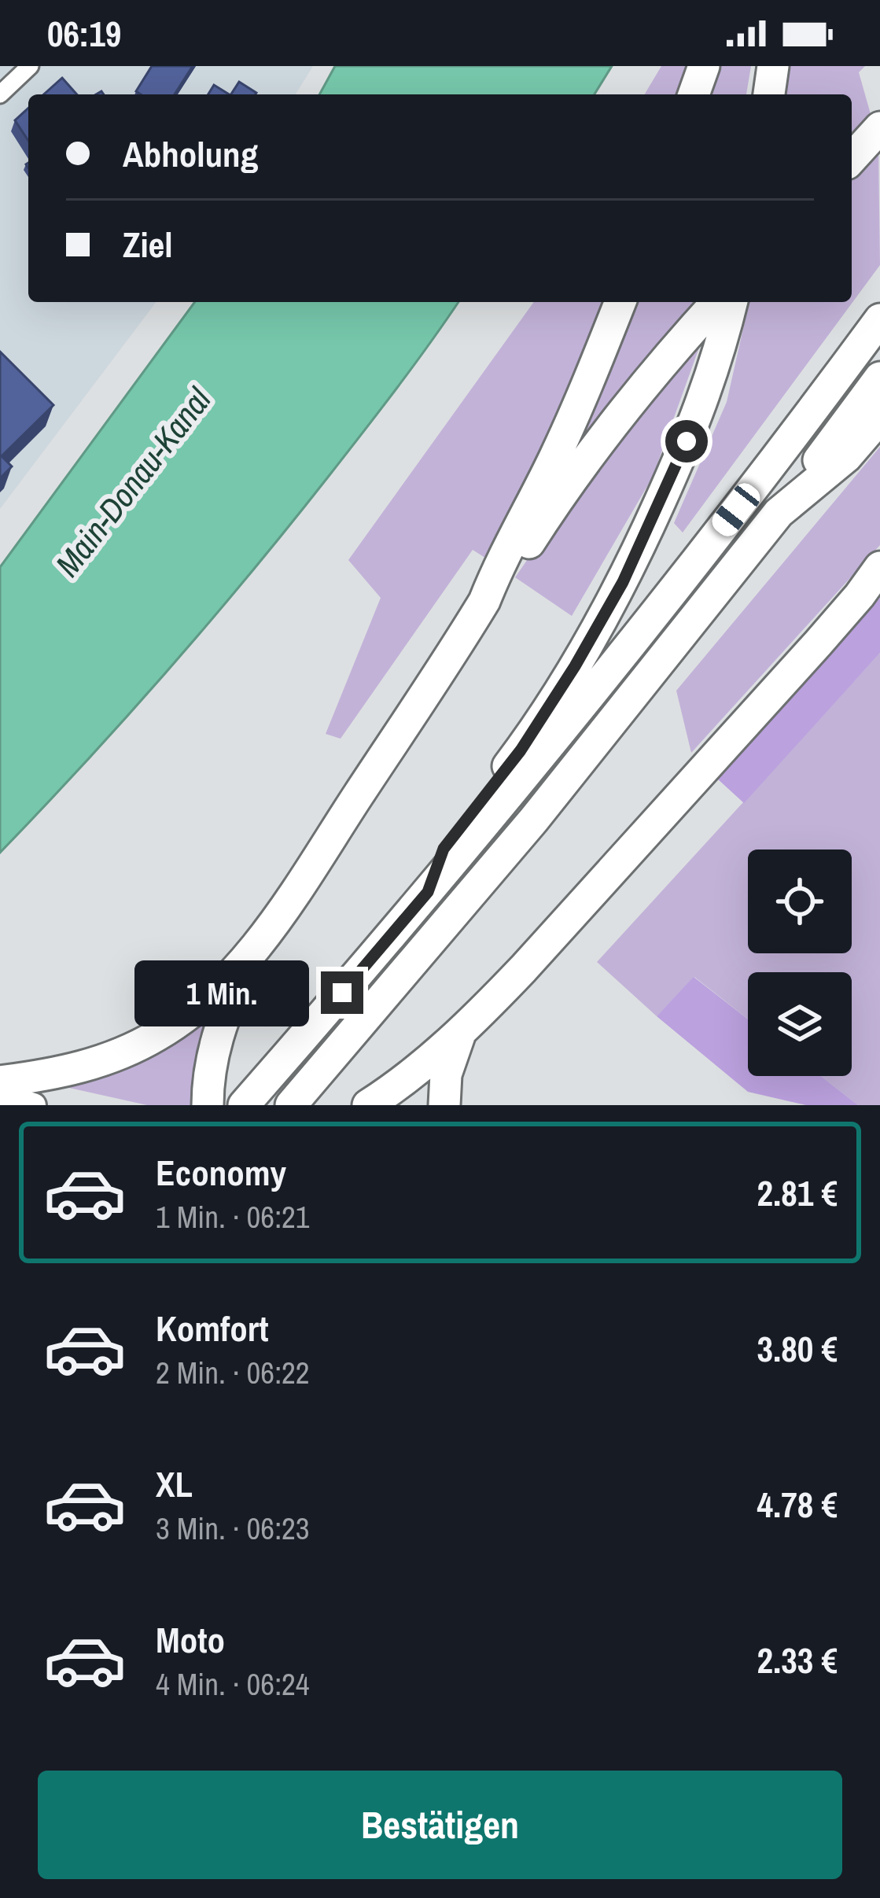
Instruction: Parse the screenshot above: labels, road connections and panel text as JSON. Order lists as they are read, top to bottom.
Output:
{
  "water": ["Main-Donau-Kanal"],
  "page": {
    "status": "06:19",
    "banner": ["Abholung", "Ziel"],
    "bubble": "1 Min.",
    "list": [
      {
        "name": "Economy",
        "note": "1 Min. · 06:21",
        "value": "2.81 €"
      },
      {
        "name": "Komfort",
        "note": "2 Min. · 06:22",
        "value": "3.80 €"
      },
      {
        "name": "XL",
        "note": "3 Min. · 06:23",
        "value": "4.78 €"
      },
      {
        "name": "Moto",
        "note": "4 Min. · 06:24",
        "value": "2.33 €"
      }
    ],
    "buttons": "Bestätigen"
  }
}
